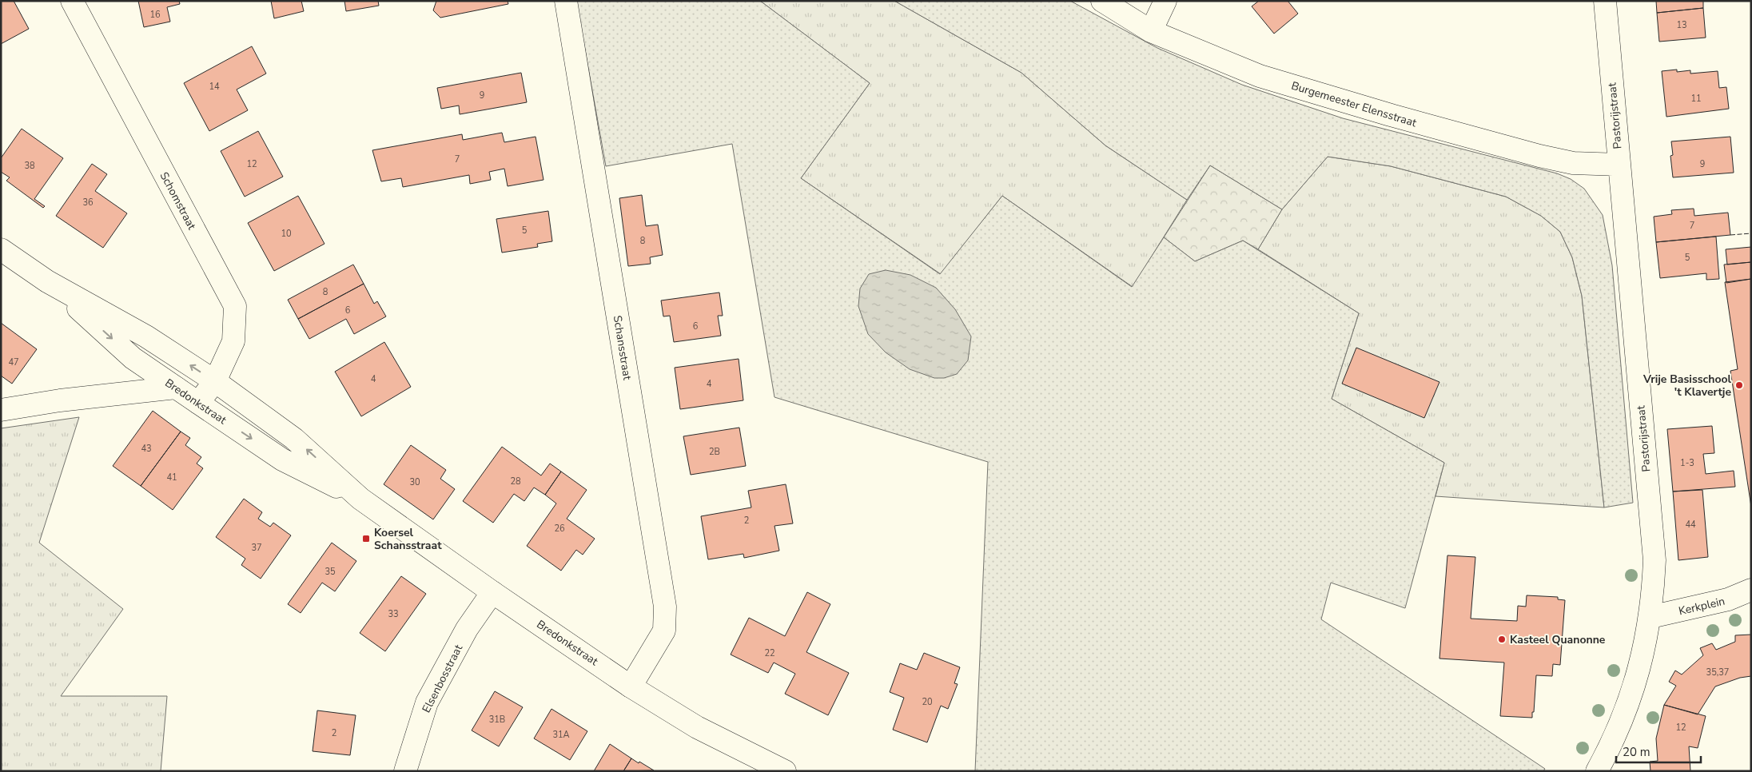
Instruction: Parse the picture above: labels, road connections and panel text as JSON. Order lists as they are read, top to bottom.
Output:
{
  "streets": {
    "street": [
      "Burgemeester Elensstraat",
      "Pastorijstraat",
      "Schomstraat",
      "Schansstraat",
      "Bredonkstraat",
      "Kerkplein",
      "Elsenbosstraat"
    ]
  },
  "crossings": [
    ["Burgemeester Elensstraat", "Pastorijstraat"],
    ["Pastorijstraat", "Kerkplein"],
    ["Schomstraat", "Bredonkstraat"],
    ["Schansstraat", "Bredonkstraat"],
    ["Bredonkstraat", "Elsenbosstraat"]
  ],
  "places": {
    "other": ["Vrije Basisschool 't Klavertje", "Kasteel Quanonne"],
    "transit": ["Koersel Schansstraat"]
  },
  "house_numbers": [
    "16",
    "13",
    "14",
    "9",
    "11",
    "7",
    "12",
    "9",
    "38",
    "36",
    "7",
    "5",
    "10",
    "8",
    "5",
    "8",
    "6",
    "6",
    "47",
    "4",
    "4",
    "43",
    "2B",
    "1-3",
    "41",
    "28",
    "30",
    "2",
    "44",
    "26",
    "37",
    "35",
    "33",
    "22",
    "35,37",
    "20",
    "31B",
    "12",
    "2",
    "31A"
  ],
  "scale_bar": "20 m"
}
